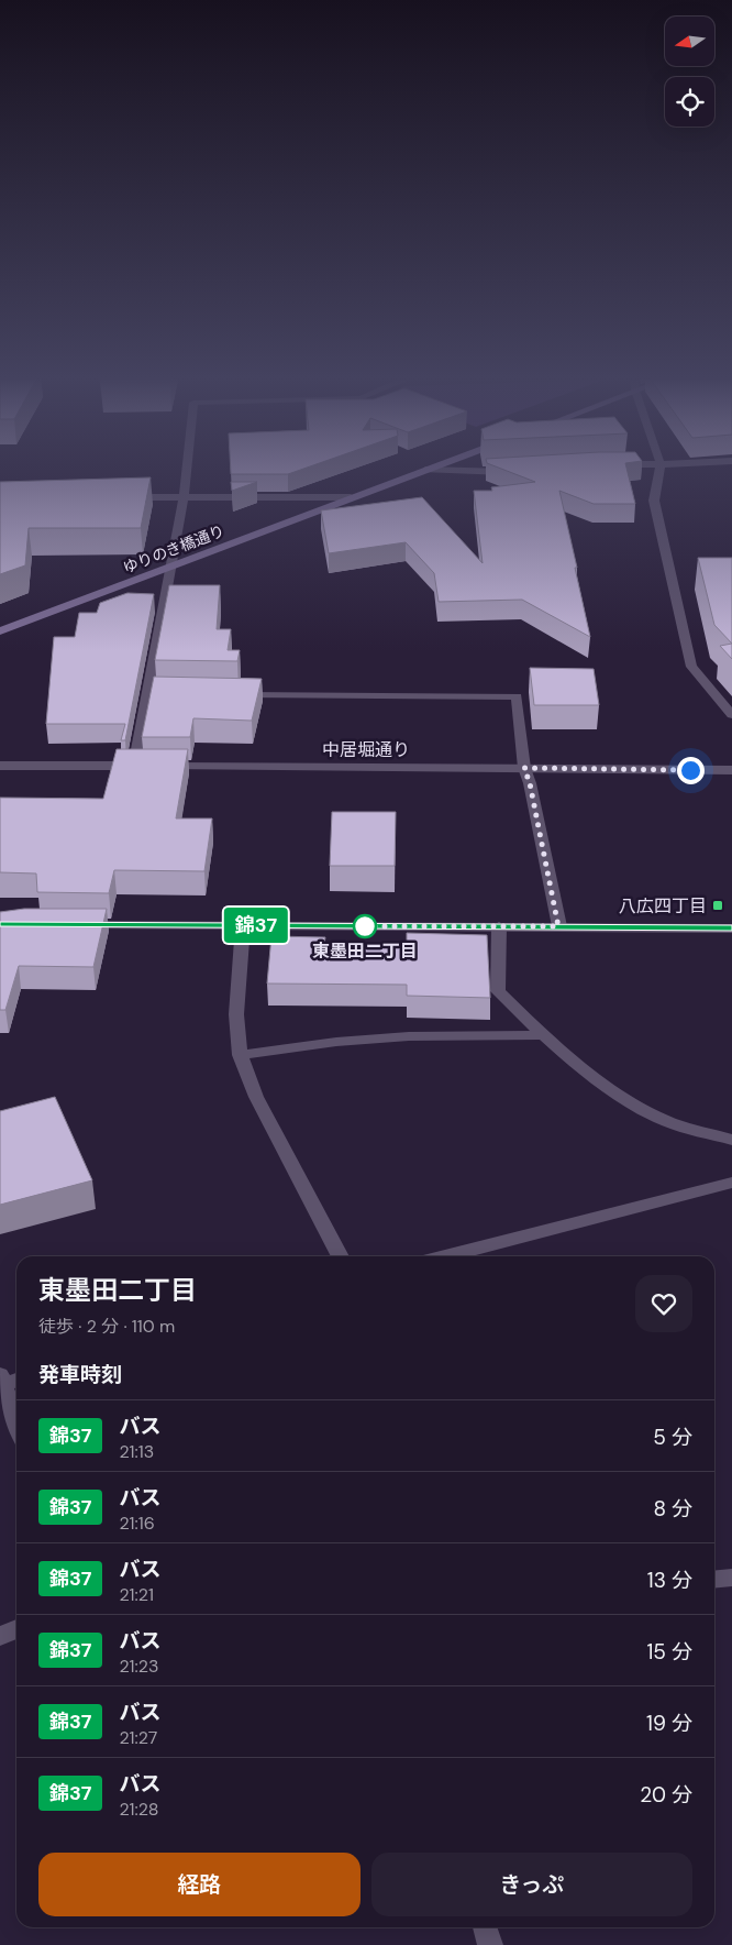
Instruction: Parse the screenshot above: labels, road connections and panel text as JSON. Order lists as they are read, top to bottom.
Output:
{
  "streets": {
    "main road": ["ゆりのき橋通り"],
    "street": ["中居堀通り"]
  },
  "places": {
    "transit": ["八広四丁目"],
    "other": ["東墨田二丁目"]
  },
  "lines": ["bus line 錦37"],
  "north": "left",
  "page": {
    "on_map": "錦37",
    "heading": [
      ["東墨田二丁目", "徒歩 · 2 分 · 110 m"],
      "発車時刻"
    ],
    "list": [
      {
        "mark": "錦37",
        "name": "バス",
        "note": "21:13",
        "value": "5 分"
      },
      {
        "mark": "錦37",
        "name": "バス",
        "note": "21:16",
        "value": "8 分"
      },
      {
        "mark": "錦37",
        "name": "バス",
        "note": "21:21",
        "value": "13 分"
      },
      {
        "mark": "錦37",
        "name": "バス",
        "note": "21:23",
        "value": "15 分"
      },
      {
        "mark": "錦37",
        "name": "バス",
        "note": "21:27",
        "value": "19 分"
      },
      {
        "mark": "錦37",
        "name": "バス",
        "note": "21:28",
        "value": "20 分"
      }
    ],
    "buttons": ["経路", "きっぷ"]
  }
}
